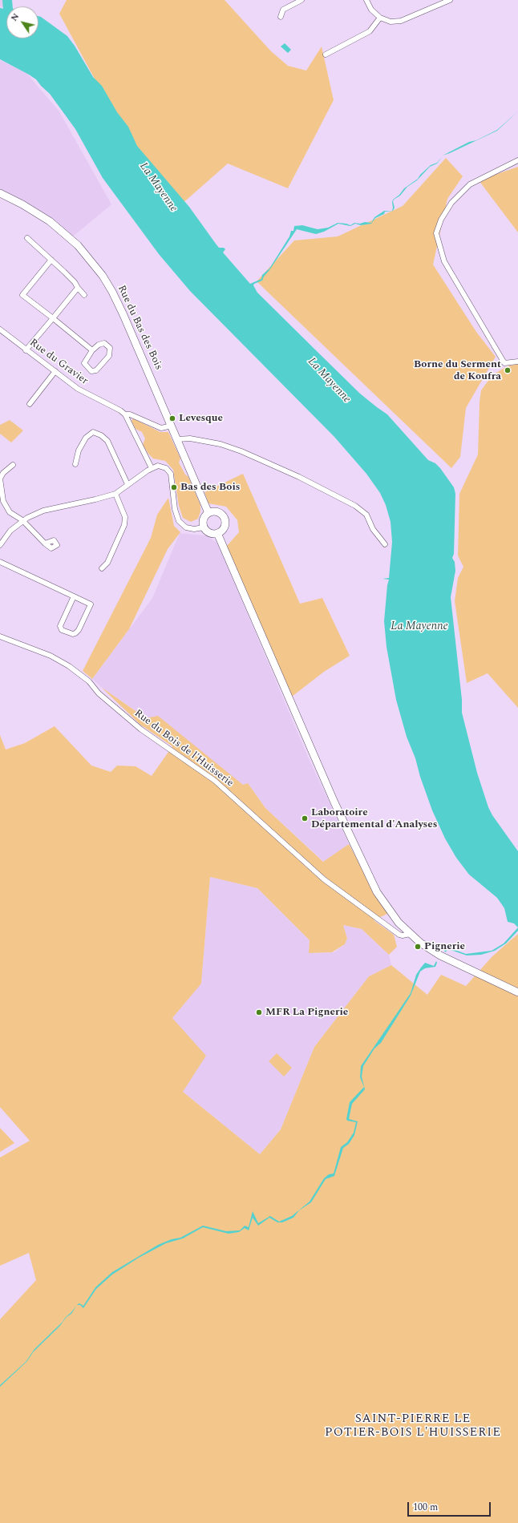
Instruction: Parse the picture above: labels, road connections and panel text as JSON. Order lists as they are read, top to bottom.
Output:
{
  "streets": {
    "main road": ["Rue du Bas des Bois"],
    "street": ["Rue du Gravier", "Rue du Bois de l'Huisserie"]
  },
  "districts": ["SAINT-PIERRE LE POTIER-BOIS L'HUISSERIE"],
  "water": ["La Mayenne"],
  "places": [
    "Borne du Serment de Koufra",
    "Levesque",
    "Bas des Bois",
    "Laboratoire Départemental d'Analyses",
    "Pignerie",
    "MFR La Pignerie"
  ],
  "scale_bar": "100 m",
  "north": "top left"
}
